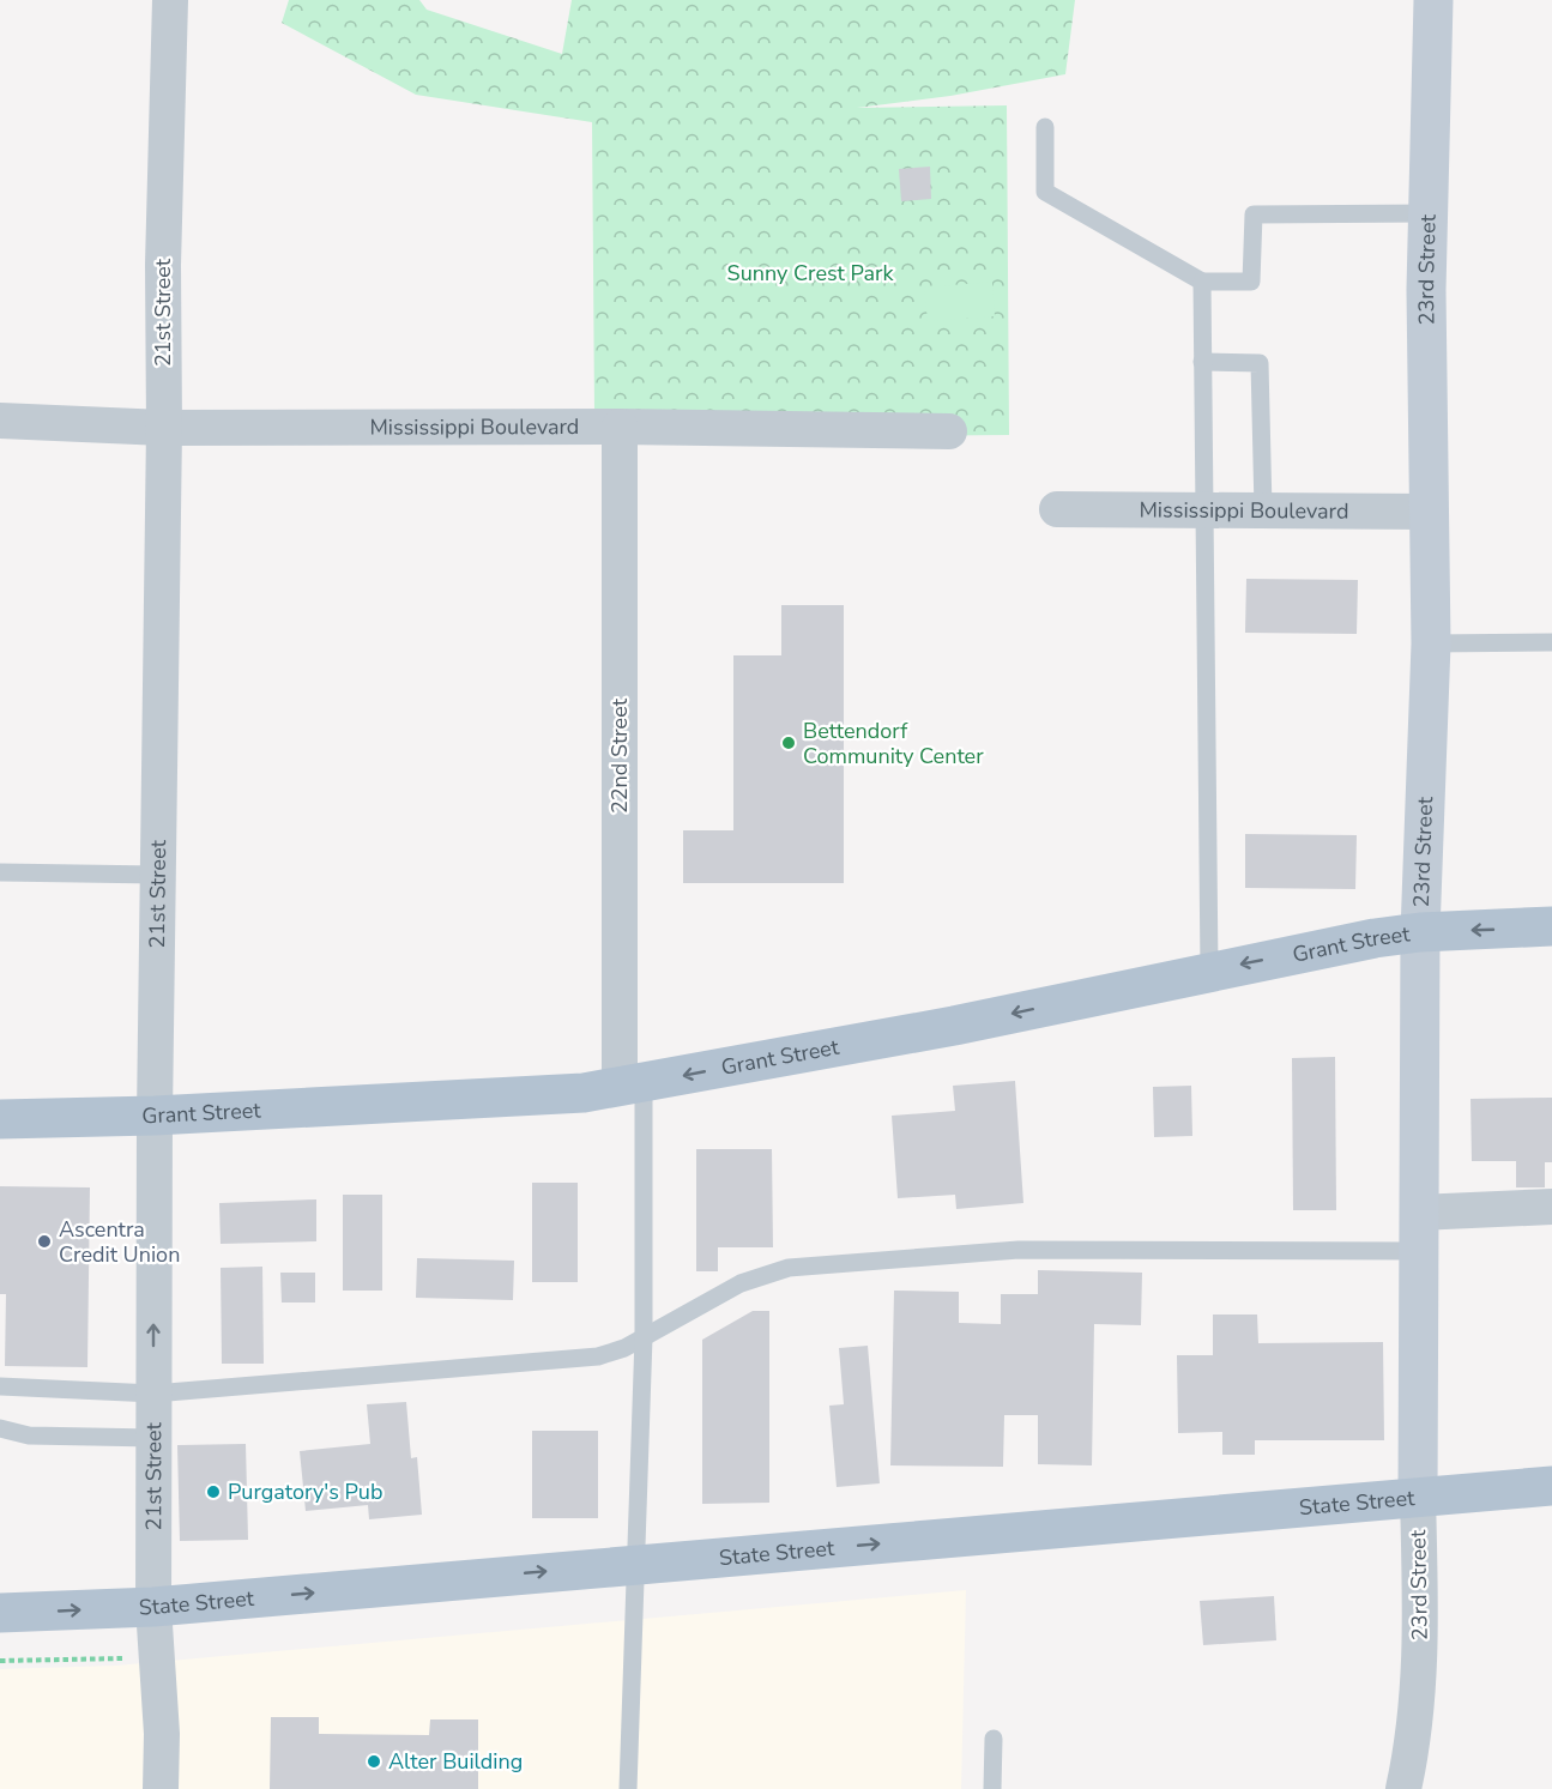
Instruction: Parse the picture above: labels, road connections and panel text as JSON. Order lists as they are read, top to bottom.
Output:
{
  "streets": {
    "main road": ["Grant Street", "State Street"],
    "street": [
      "23rd Street",
      "21st Street",
      "Mississippi Boulevard",
      "22nd Street"
    ]
  },
  "crossings": [
    ["23rd Street", "Mississippi Boulevard"],
    ["23rd Street", "Grant Street"],
    ["23rd Street", "State Street"],
    ["21st Street", "Mississippi Boulevard"],
    ["21st Street", "Grant Street"],
    ["21st Street", "State Street"],
    ["Mississippi Boulevard", "22nd Street"],
    ["22nd Street", "Grant Street"]
  ],
  "one_way": ["Grant Street", "State Street"],
  "parks": ["Sunny Crest Park"],
  "places": [
    "Bettendorf Community Center",
    "Ascentra Credit Union",
    "Purgatory's Pub",
    "Alter Building"
  ]
}
